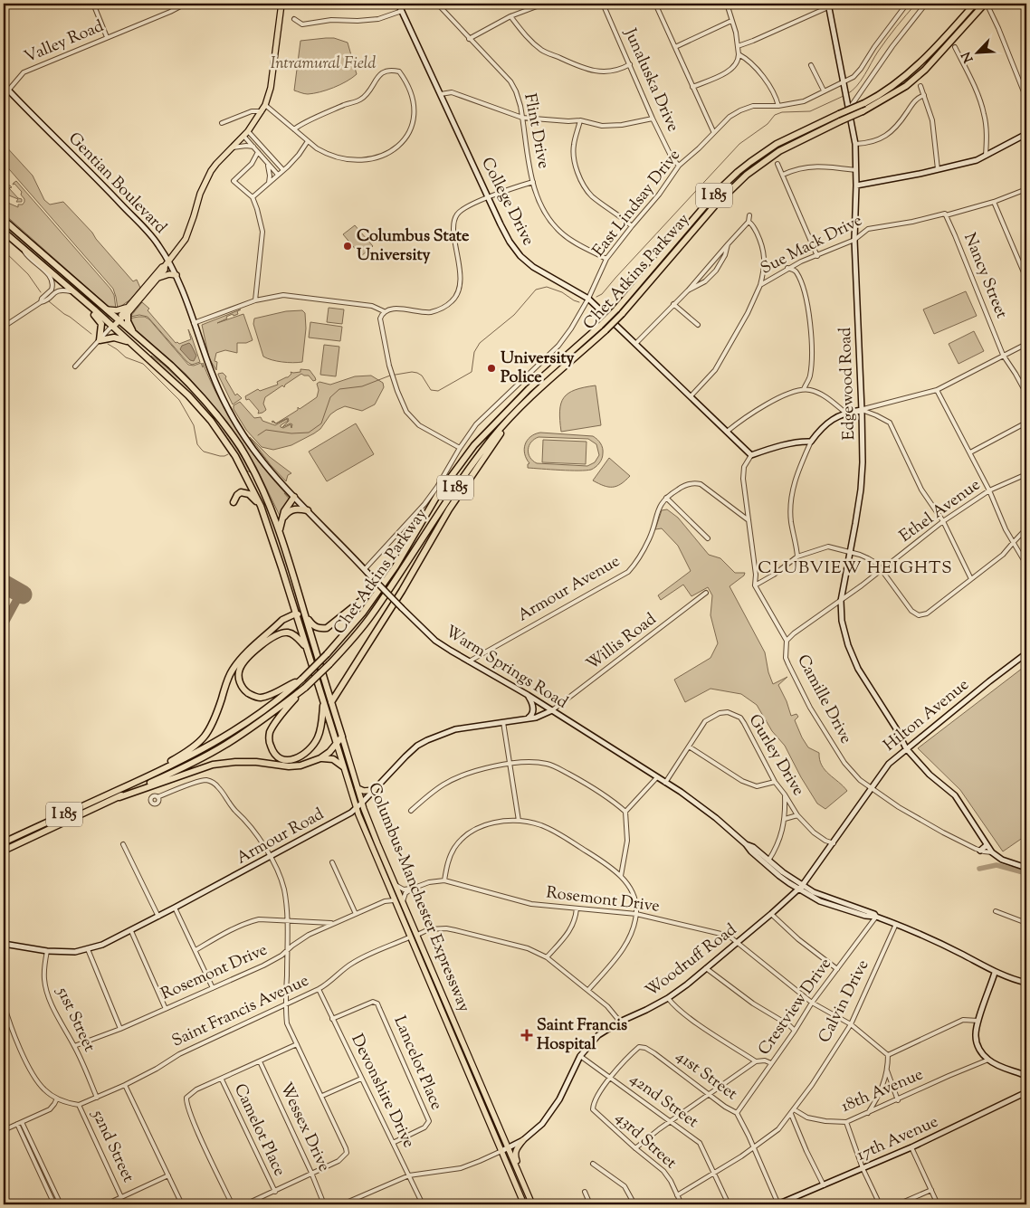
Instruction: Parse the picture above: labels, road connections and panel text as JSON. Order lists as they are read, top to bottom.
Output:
{
  "streets": {
    "highway": ["I 185", "Chet Atkins Parkway", "Columbus-Manchester Expressway"],
    "street": [
      "Valley Road",
      "Junaluska Drive",
      "Flint Drive",
      "Gentian Boulevard",
      "College Drive",
      "East Lindsay Drive",
      "Sue Mack Drive",
      "Nancy Street",
      "Edgewood Road",
      "Ethel Avenue",
      "Armour Avenue",
      "Willis Road",
      "Warm Springs Road",
      "Camille Drive",
      "Hilton Avenue",
      "Gurley Drive",
      "Armour Road",
      "Rosemont Drive",
      "Woodruff Road",
      "Calvin Drive",
      "Crestview Drive",
      "Saint Francis Avenue",
      "51st Street",
      "Lancelot Place",
      "41st Street",
      "Devonshire Drive",
      "18th Avenue",
      "42nd Street",
      "Wessex Drive",
      "Camelot Place",
      "17th Avenue",
      "43rd Street",
      "52nd Street"
    ]
  },
  "crossings": [
    ["Valley Road", "Gentian Boulevard"],
    ["Junaluska Drive", "East Lindsay Drive"],
    ["Flint Drive", "East Lindsay Drive"],
    ["Gentian Boulevard", "Warm Springs Road"],
    ["College Drive", "East Lindsay Drive"],
    ["College Drive", "Sue Mack Drive"],
    ["College Drive", "Camille Drive"],
    ["East Lindsay Drive", "Edgewood Road"],
    ["East Lindsay Drive", "Warm Springs Road"],
    ["Sue Mack Drive", "Nancy Street"],
    ["Sue Mack Drive", "Edgewood Road"],
    ["Edgewood Road", "Ethel Avenue"],
    ["Edgewood Road", "Camille Drive"],
    ["Edgewood Road", "Hilton Avenue"],
    ["Ethel Avenue", "Camille Drive"],
    ["Armour Avenue", "Warm Springs Road"],
    ["Willis Road", "Warm Springs Road"],
    ["Willis Road", "Armour Road"],
    ["Warm Springs Road", "Gurley Drive"],
    ["Warm Springs Road", "Armour Road"],
    ["Warm Springs Road", "Woodruff Road"],
    ["Warm Springs Road", "Calvin Drive"],
    ["Warm Springs Road", "Crestview Drive"],
    ["Camille Drive", "Hilton Avenue"],
    ["Hilton Avenue", "Woodruff Road"],
    ["Gurley Drive", "Woodruff Road"],
    ["Armour Road", "Columbus-Manchester Expressway"],
    ["Armour Road", "51st Street"],
    ["Columbus-Manchester Expressway", "Rosemont Drive"],
    ["Columbus-Manchester Expressway", "Woodruff Road"],
    ["Columbus-Manchester Expressway", "Saint Francis Avenue"],
    ["Rosemont Drive", "Woodruff Road"],
    ["Rosemont Drive", "Calvin Drive"],
    ["Rosemont Drive", "Crestview Drive"],
    ["Rosemont Drive", "51st Street"],
    ["Woodruff Road", "Devonshire Drive"],
    ["Woodruff Road", "42nd Street"],
    ["Calvin Drive", "18th Avenue"],
    ["Crestview Drive", "41st Street"],
    ["Saint Francis Avenue", "51st Street"],
    ["Saint Francis Avenue", "Devonshire Drive"],
    ["Saint Francis Avenue", "52nd Street"],
    ["Lancelot Place", "Devonshire Drive"],
    ["41st Street", "42nd Street"],
    ["41st Street", "17th Avenue"],
    ["41st Street", "43rd Street"],
    ["42nd Street", "43rd Street"]
  ],
  "districts": ["CLUBVIEW HEIGHTS"],
  "parks": ["Intramural Field"],
  "places": {
    "other": ["Columbus State University", "University Police"],
    "health": ["Saint Francis Hospital"]
  },
  "north": "bottom left"
}
